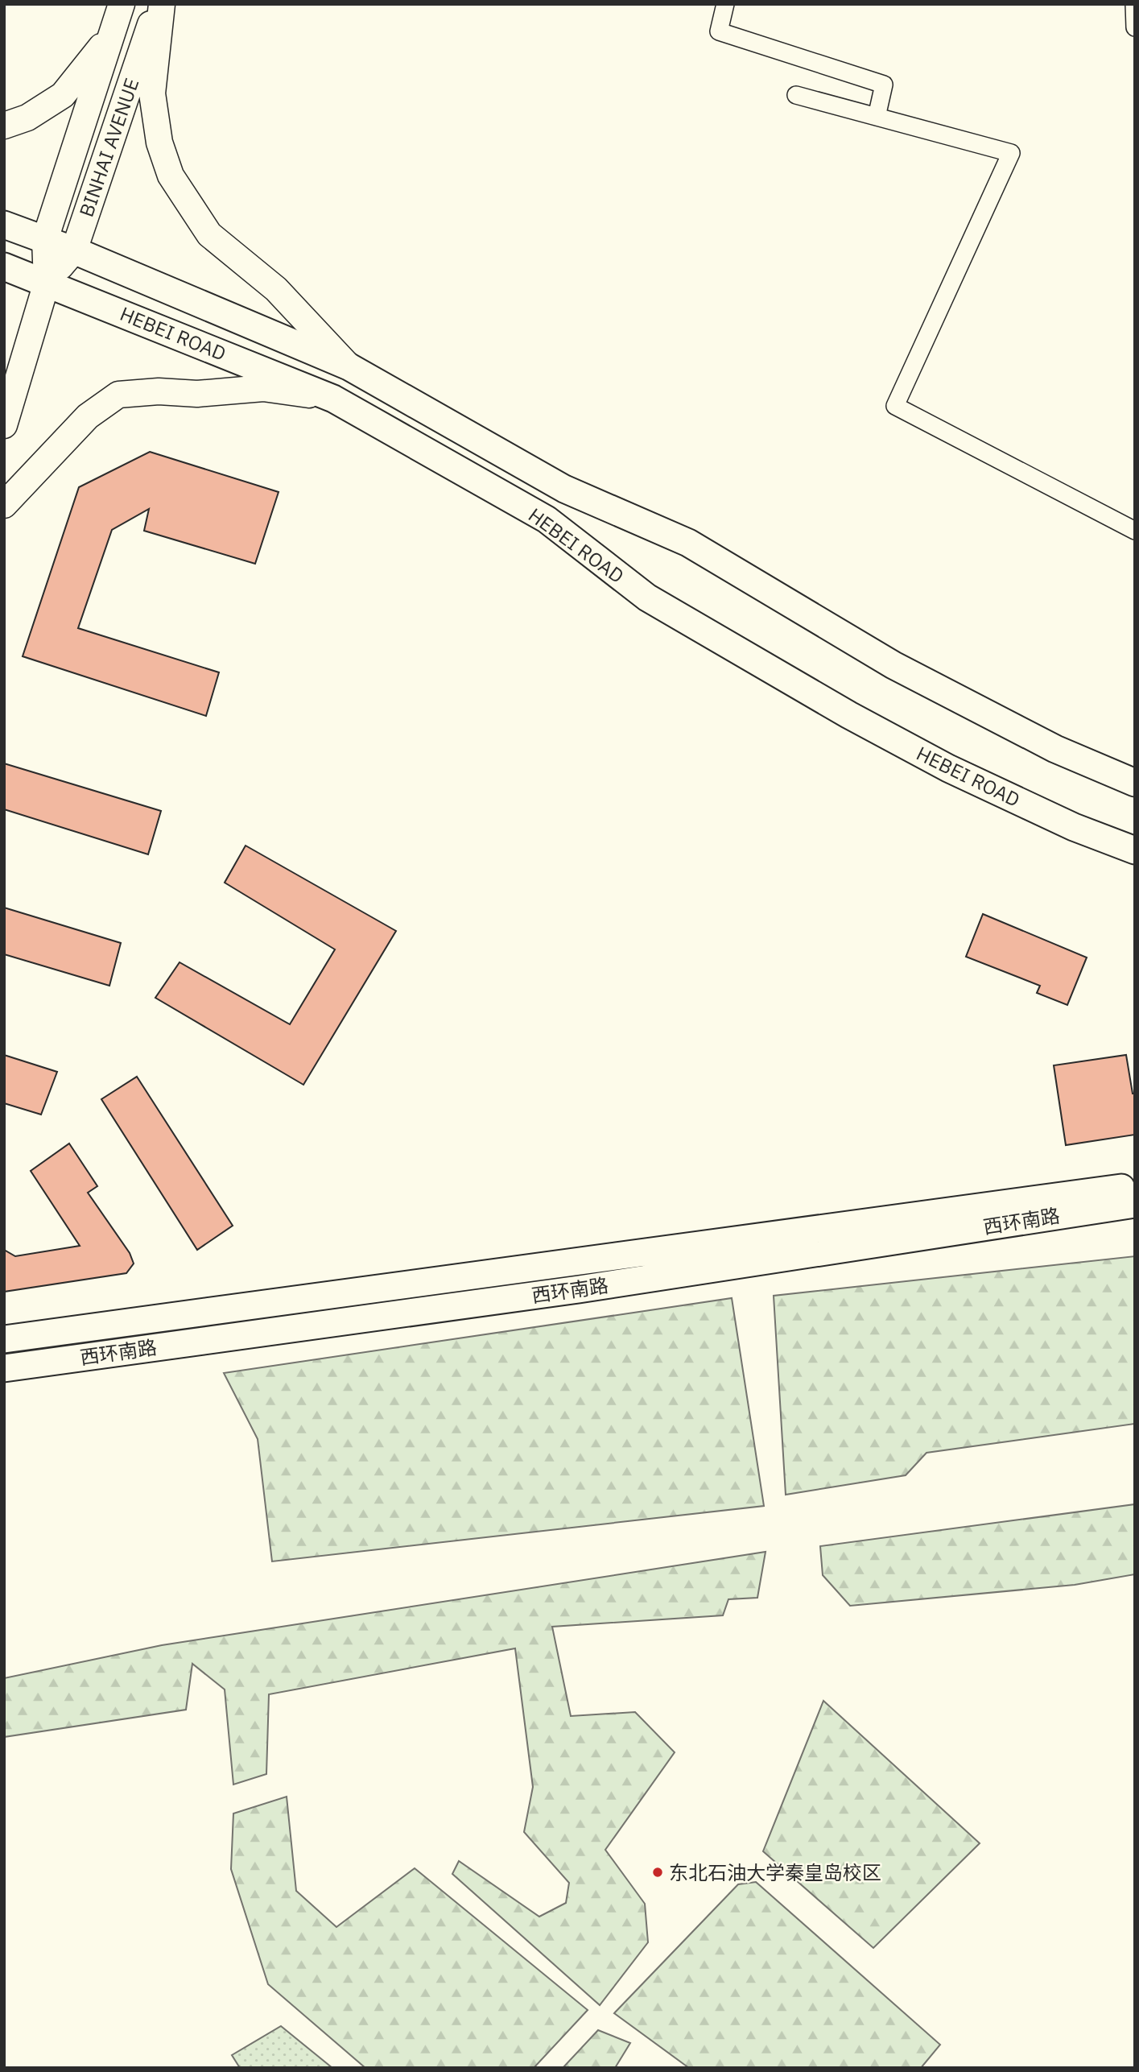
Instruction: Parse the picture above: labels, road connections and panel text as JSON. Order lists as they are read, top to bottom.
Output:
{
  "streets": {
    "highway": ["HEBEI ROAD", "西环南路"],
    "main road": ["BINHAI AVENUE"]
  },
  "crossings": [
    ["BINHAI AVENUE", "HEBEI ROAD"]
  ],
  "places": ["东北石油大学秦皇岛校区"]
}
